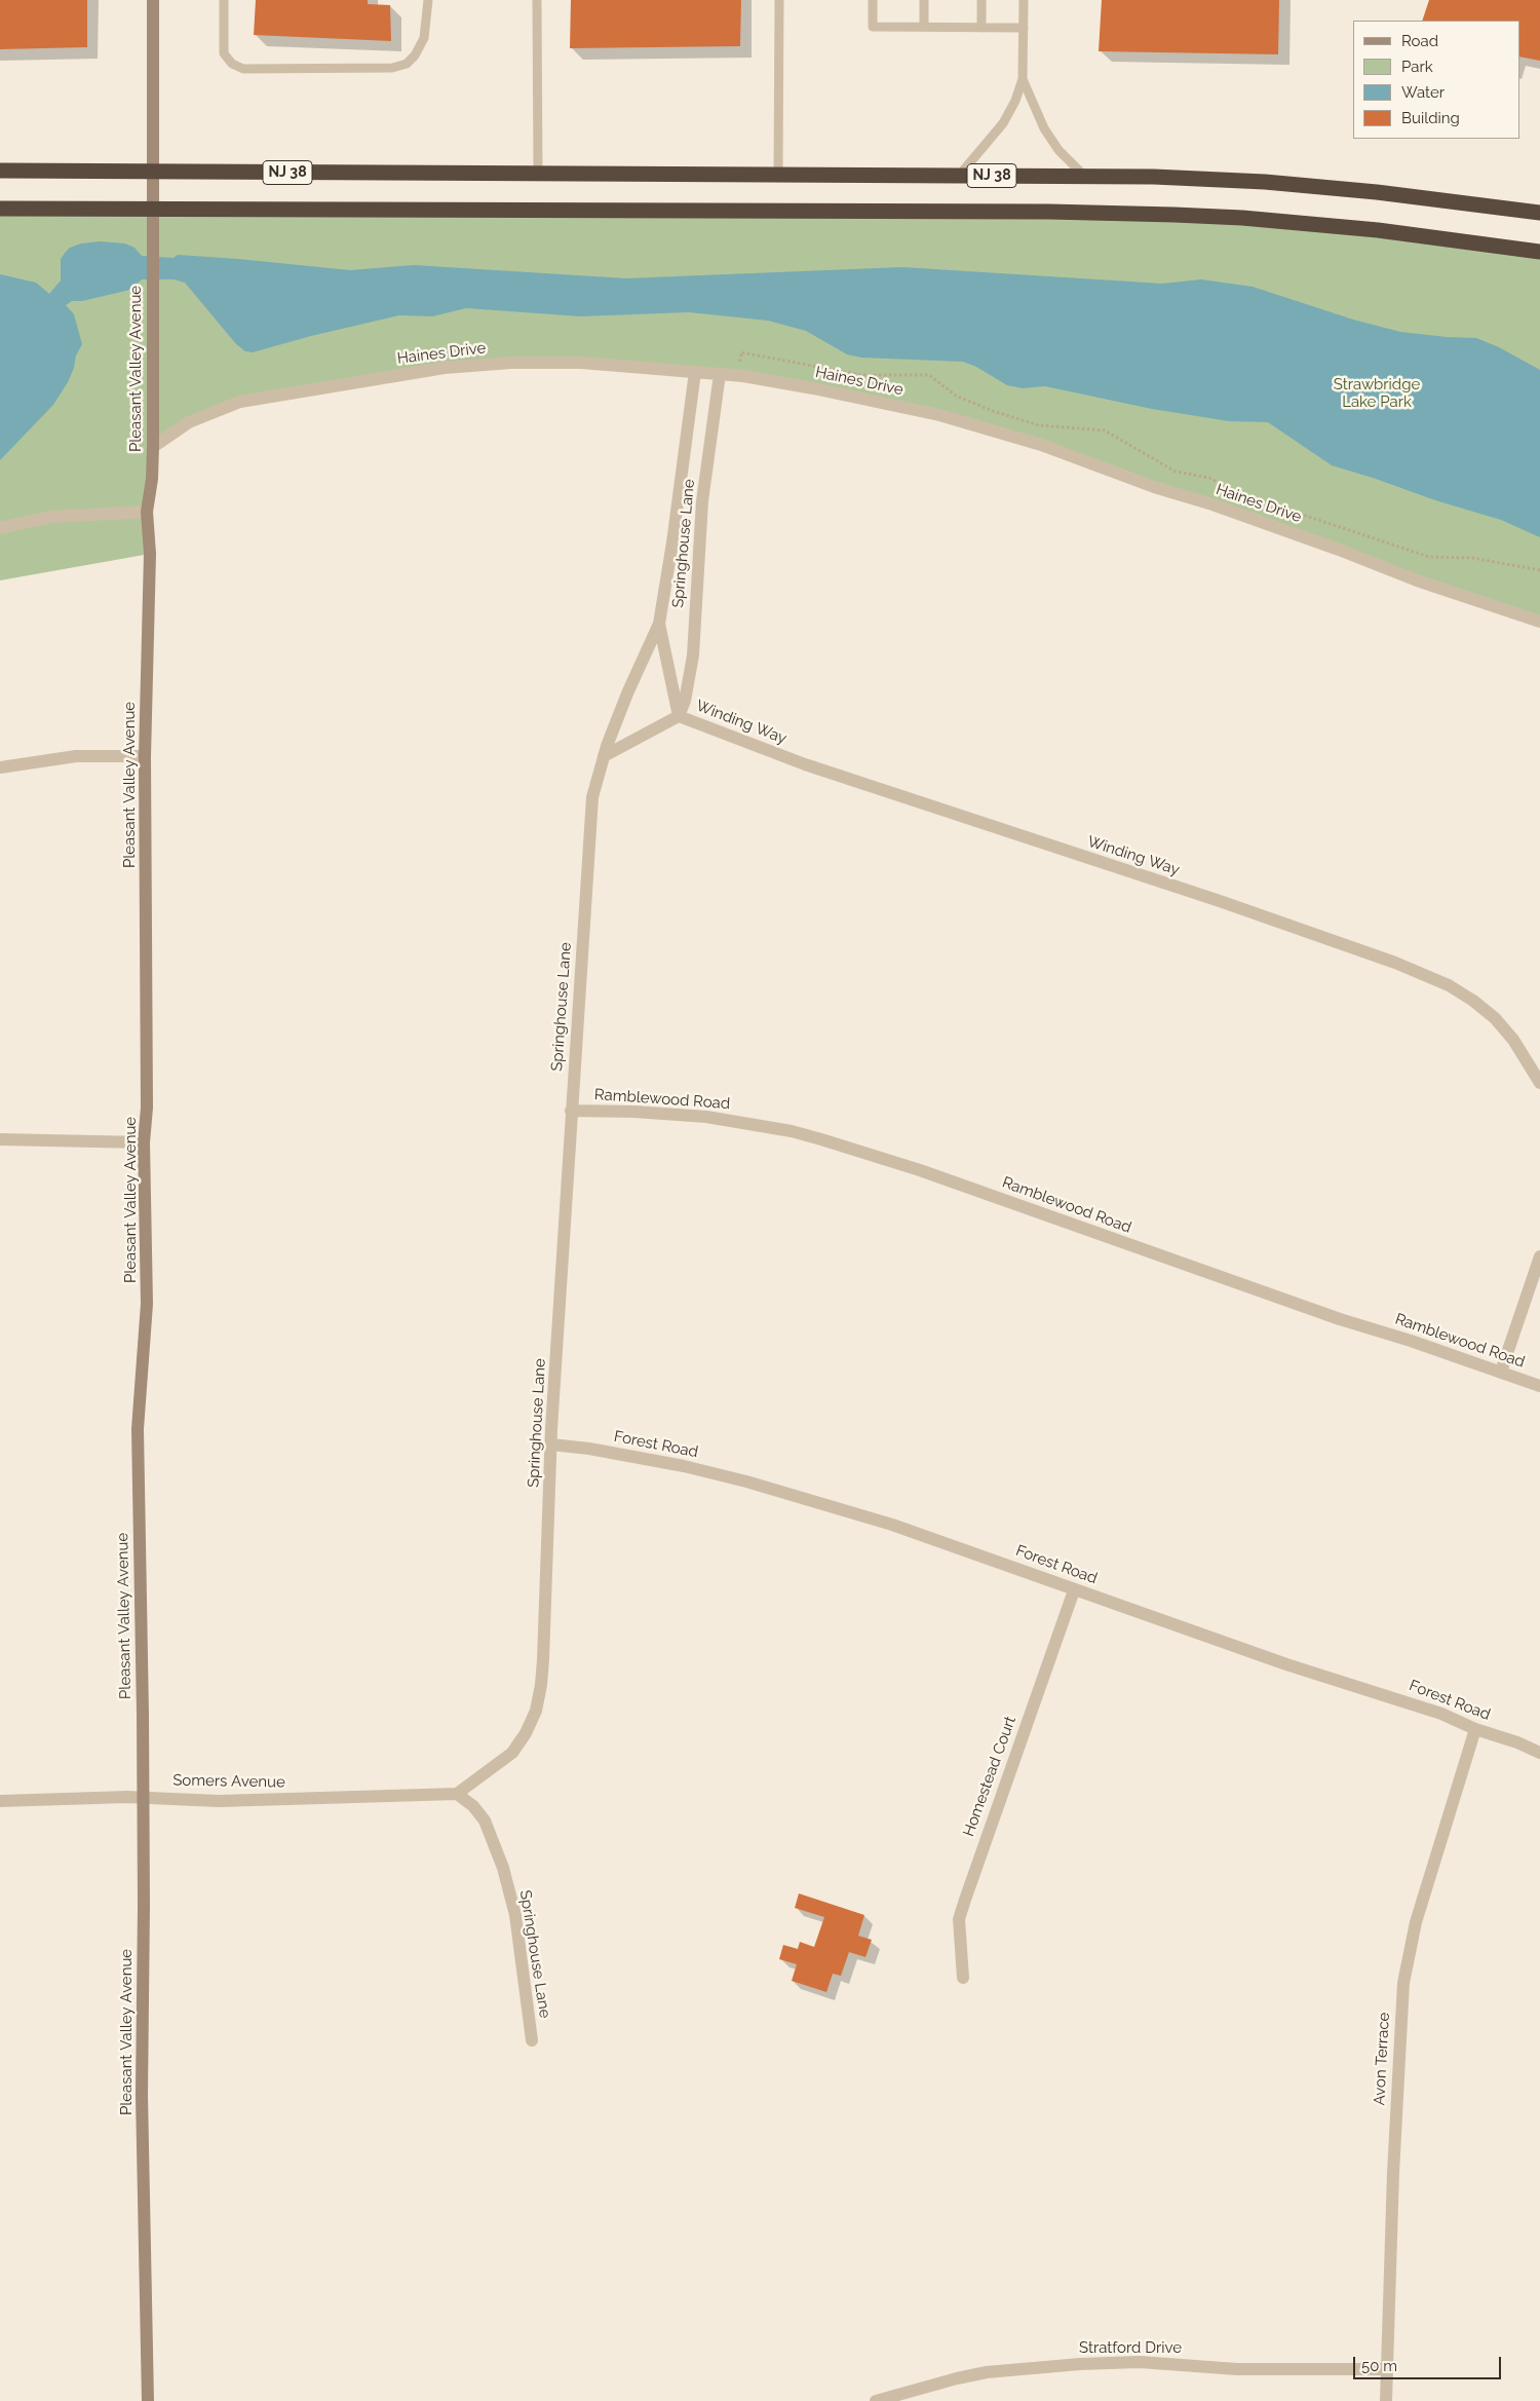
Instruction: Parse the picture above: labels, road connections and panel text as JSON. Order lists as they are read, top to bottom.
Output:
{
  "streets": {
    "highway": ["NJ 38"],
    "street": [
      "Haines Drive",
      "Pleasant Valley Avenue",
      "Springhouse Lane",
      "Winding Way",
      "Ramblewood Road",
      "Forest Road",
      "Homestead Court",
      "Somers Avenue",
      "Avon Terrace",
      "Stratford Drive"
    ]
  },
  "crossings": [
    ["NJ 38", "Pleasant Valley Avenue"],
    ["Haines Drive", "Pleasant Valley Avenue"],
    ["Haines Drive", "Springhouse Lane"],
    ["Pleasant Valley Avenue", "Somers Avenue"],
    ["Springhouse Lane", "Winding Way"],
    ["Springhouse Lane", "Ramblewood Road"],
    ["Springhouse Lane", "Forest Road"],
    ["Springhouse Lane", "Somers Avenue"],
    ["Forest Road", "Homestead Court"],
    ["Forest Road", "Avon Terrace"],
    ["Avon Terrace", "Stratford Drive"]
  ],
  "parks": ["Strawbridge Lake Park"],
  "legend": [
    "Road",
    "Park",
    "Water",
    "Building"
  ],
  "scale_bar": "50 m"
}
